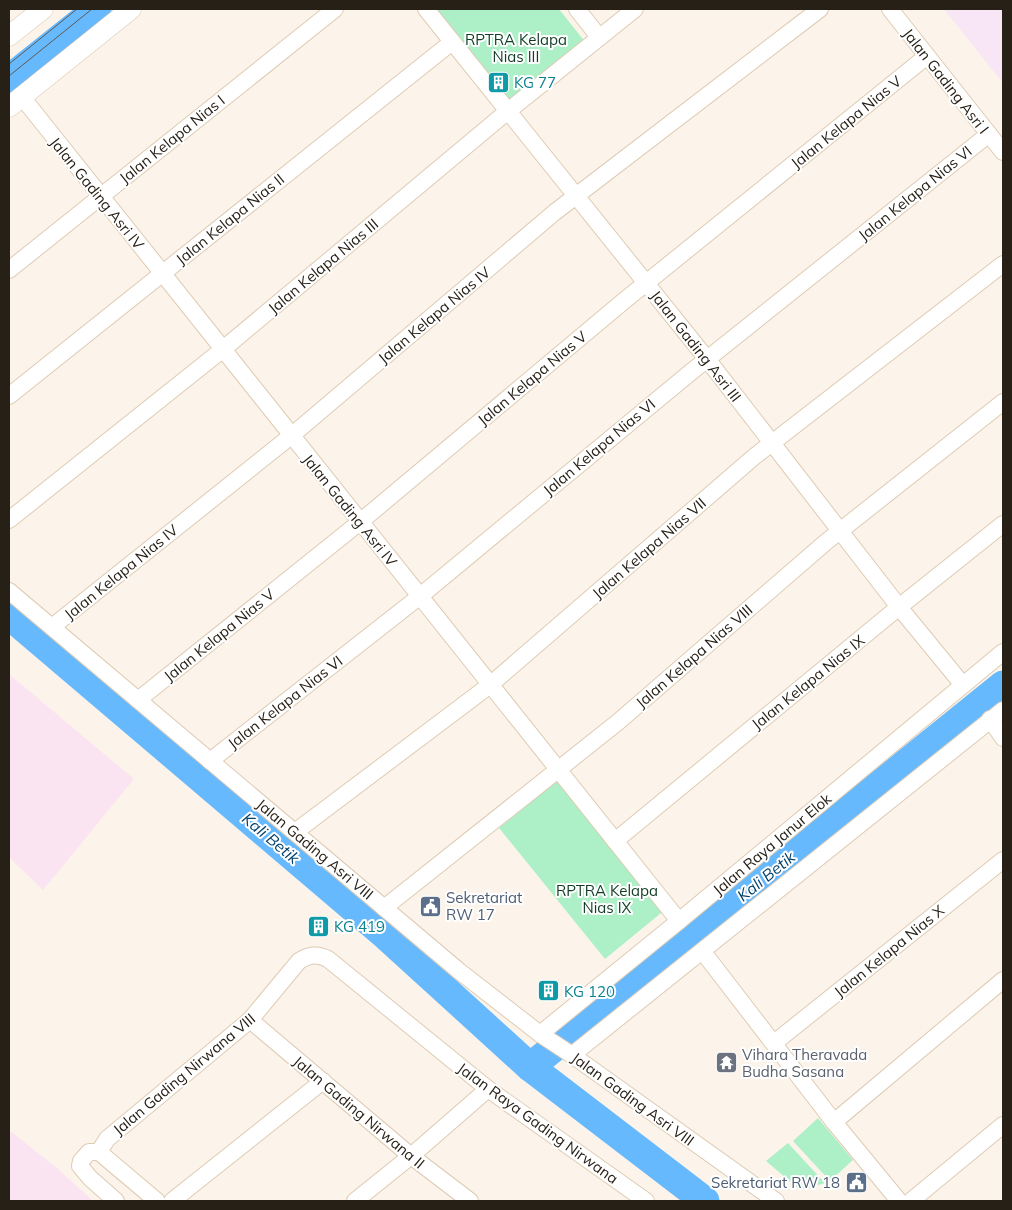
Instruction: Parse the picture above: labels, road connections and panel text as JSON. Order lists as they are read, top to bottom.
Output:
{
  "streets": {
    "street": [
      "Jalan Gading Asri I",
      "Jalan Kelapa Nias V",
      "Jalan Kelapa Nias I",
      "Jalan Gading Asri IV",
      "Jalan Kelapa Nias VI",
      "Jalan Kelapa Nias II",
      "Jalan Kelapa Nias III",
      "Jalan Kelapa Nias IV",
      "Jalan Gading Asri III",
      "Jalan Kelapa Nias VII",
      "Jalan Kelapa Nias VIII",
      "Jalan Kelapa Nias IX",
      "Jalan Raya Janur Elok",
      "Jalan Gading Asri VIII",
      "Jalan Kelapa Nias X",
      "Jalan Gading Nirwana VIII",
      "Jalan Gading Nirwana II",
      "Jalan Raya Gading Nirwana"
    ]
  },
  "crossings": [
    ["Jalan Gading Asri I", "Jalan Kelapa Nias V"],
    ["Jalan Gading Asri I", "Jalan Kelapa Nias VI"],
    ["Jalan Kelapa Nias V", "Jalan Gading Asri IV"],
    ["Jalan Kelapa Nias V", "Jalan Gading Asri III"],
    ["Jalan Kelapa Nias V", "Jalan Gading Asri VIII"],
    ["Jalan Kelapa Nias I", "Jalan Gading Asri IV"],
    ["Jalan Gading Asri IV", "Jalan Kelapa Nias VI"],
    ["Jalan Gading Asri IV", "Jalan Kelapa Nias II"],
    ["Jalan Gading Asri IV", "Jalan Kelapa Nias III"],
    ["Jalan Gading Asri IV", "Jalan Kelapa Nias IV"],
    ["Jalan Gading Asri IV", "Jalan Kelapa Nias VII"],
    ["Jalan Gading Asri IV", "Jalan Kelapa Nias VIII"],
    ["Jalan Gading Asri IV", "Jalan Kelapa Nias IX"],
    ["Jalan Gading Asri IV", "Jalan Raya Janur Elok"],
    ["Jalan Kelapa Nias VI", "Jalan Gading Asri III"],
    ["Jalan Kelapa Nias VI", "Jalan Gading Asri VIII"],
    ["Jalan Kelapa Nias II", "Jalan Gading Asri III"],
    ["Jalan Kelapa Nias III", "Jalan Gading Asri III"],
    ["Jalan Kelapa Nias IV", "Jalan Gading Asri III"],
    ["Jalan Kelapa Nias IV", "Jalan Gading Asri VIII"],
    ["Jalan Gading Asri III", "Jalan Kelapa Nias VII"],
    ["Jalan Gading Asri III", "Jalan Kelapa Nias VIII"],
    ["Jalan Gading Asri III", "Jalan Kelapa Nias IX"],
    ["Jalan Gading Asri III", "Jalan Raya Janur Elok"],
    ["Jalan Kelapa Nias VII", "Jalan Gading Asri VIII"],
    ["Jalan Kelapa Nias VIII", "Jalan Gading Asri VIII"],
    ["Jalan Raya Janur Elok", "Jalan Gading Asri VIII"],
    ["Jalan Gading Nirwana VIII", "Jalan Gading Nirwana II"],
    ["Jalan Gading Nirwana VIII", "Jalan Raya Gading Nirwana"]
  ],
  "water": ["Kali Betik"],
  "parks": ["RPTRA Kelapa Nias III", "RPTRA Kelapa Nias IX"],
  "places": {
    "building": ["KG 77", "KG 419", "KG 120"],
    "public building": ["Sekretariat RW 17", "Sekretariat RW 18"],
    "temple": ["Vihara Theravada Budha Sasana"]
  }
}
